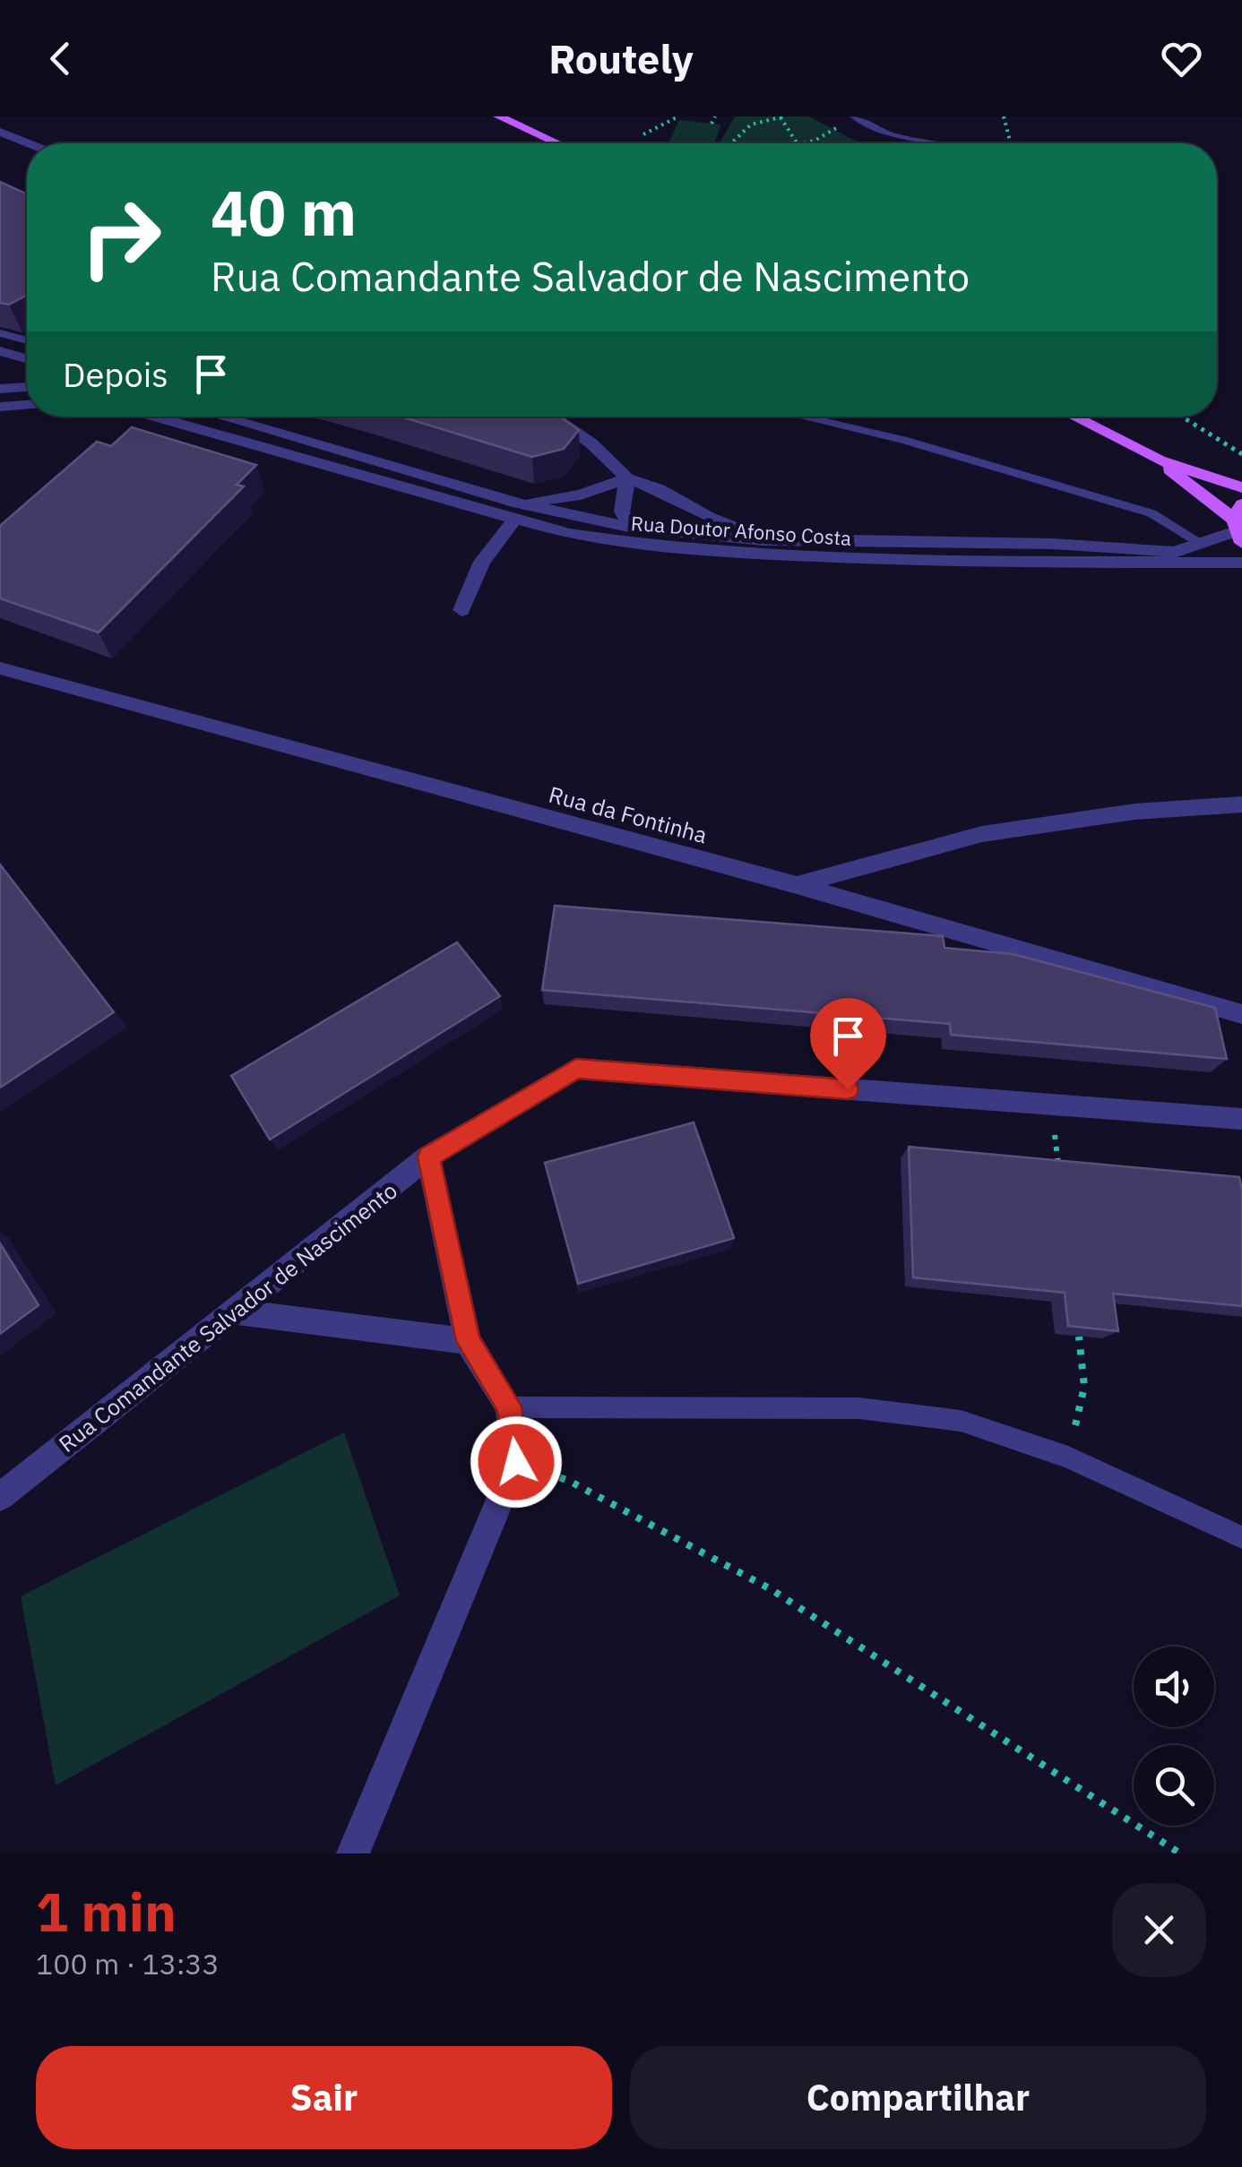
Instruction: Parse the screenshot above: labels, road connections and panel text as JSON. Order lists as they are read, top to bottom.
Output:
{
  "streets": {
    "street": ["Rua Doutor Afonso Costa", "Rua da Fontinha", "Rua Comandante Salvador de Nascimento"]
  },
  "page": {
    "header": "Routely",
    "turn": ["40 m", "Rua Comandante Salvador de Nascimento"],
    "then": "Depois",
    "heading": ["1 min", "100 m · 13:33"],
    "buttons": ["Sair", "Compartilhar"]
  }
}
